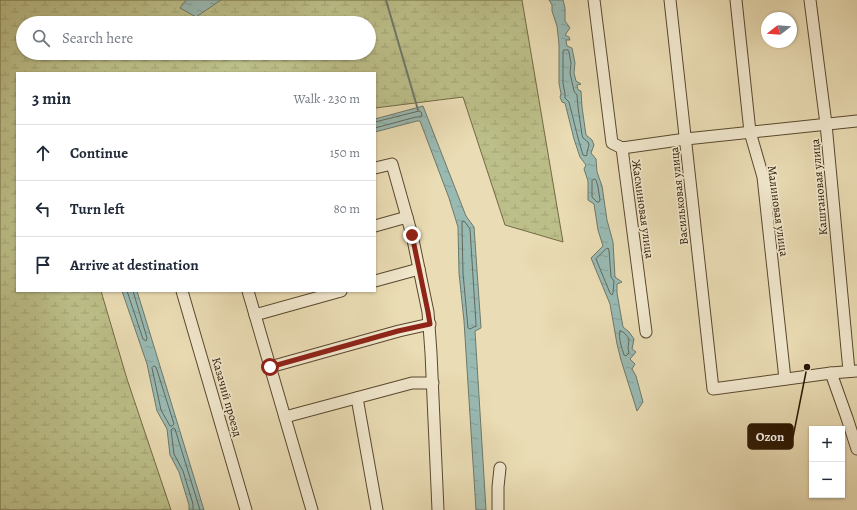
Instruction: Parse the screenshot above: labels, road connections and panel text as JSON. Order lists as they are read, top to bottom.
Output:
{
  "streets": {
    "street": [
      "Каштановая улица",
      "Васильковая улица",
      "Жасминовая улица",
      "Малиновая улица",
      "Казачий проезд"
    ]
  },
  "crossings": [
    ["Васильковая улица", "Малиновая улица"]
  ],
  "places": ["Ozon"],
  "north": "left",
  "page": {
    "search": "Search here",
    "heading": ["3 min", "Walk · 230 m"],
    "list": [
      ["Continue", "150 m"],
      ["Turn left", "80 m"],
      "Arrive at destination"
    ],
    "map_buttons": ["+", "−"]
  }
}
